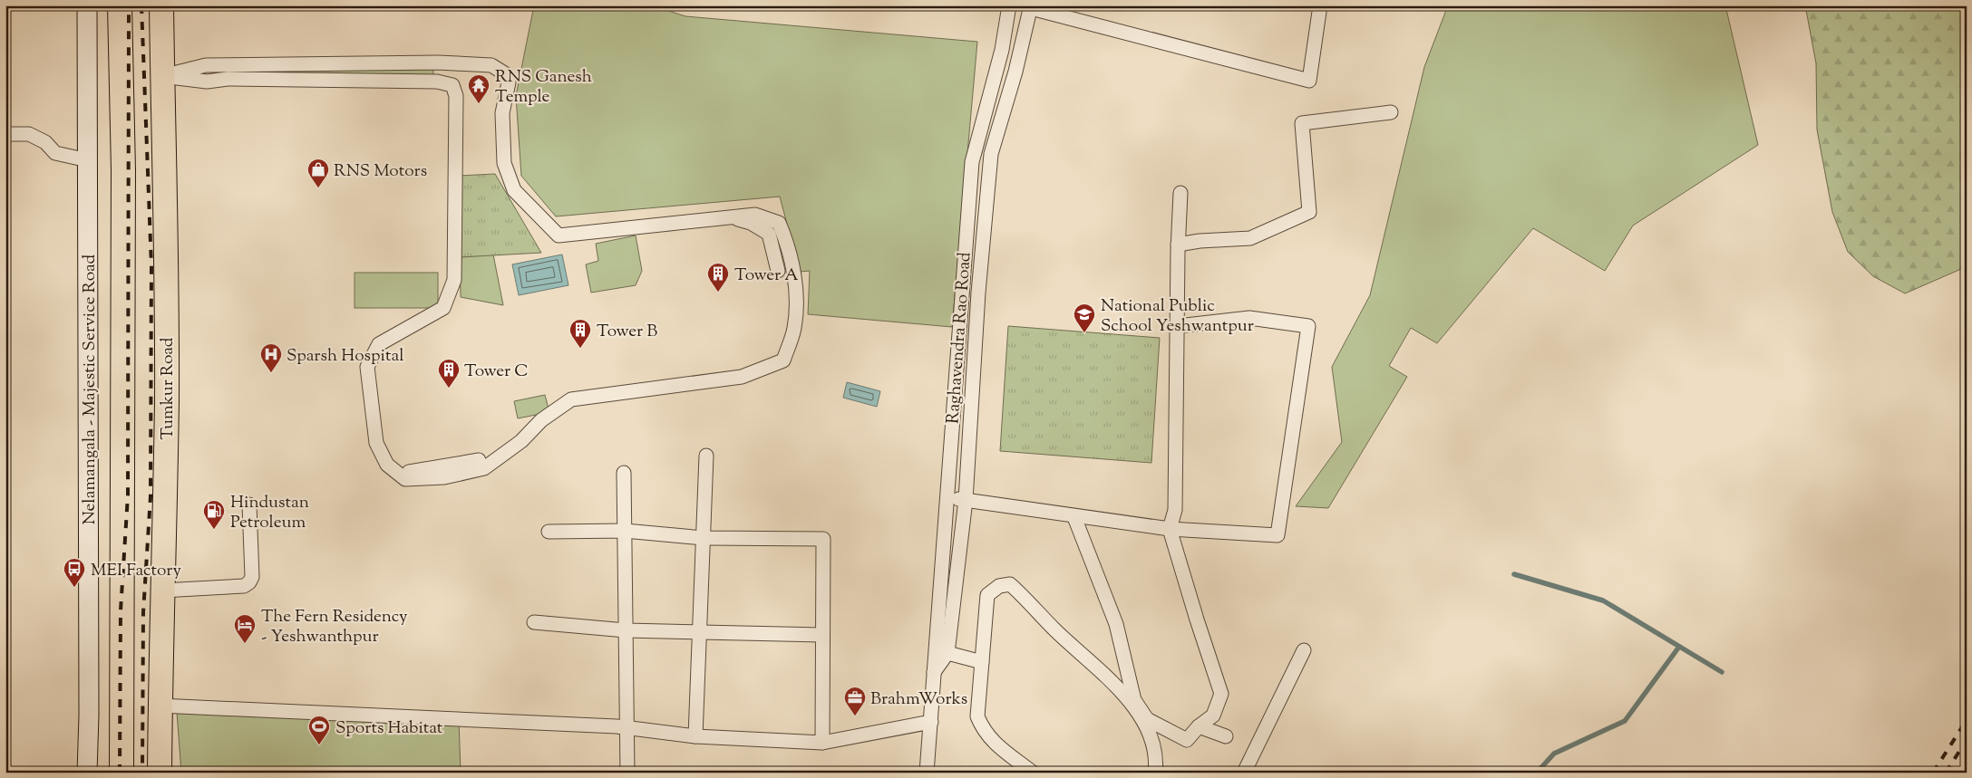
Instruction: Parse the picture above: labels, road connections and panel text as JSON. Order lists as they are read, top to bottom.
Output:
{
  "streets": {
    "highway": ["Tumkur Road"],
    "main road": ["Nelamangala - Majestic Service Road"],
    "street": ["Raghavendra Rao Road"]
  },
  "places": {
    "temple": ["RNS Ganesh Temple"],
    "shop": ["RNS Motors"],
    "building": ["Tower A", "Tower B", "Tower C"],
    "school or university": ["National Public School Yeshwantpur"],
    "hospital": ["Sparsh Hospital"],
    "fuel station": ["Hindustan Petroleum"],
    "bus stop": ["MEI Factory"],
    "hotel": ["The Fern Residency - Yeshwanthpur"],
    "office": ["BrahmWorks"],
    "sports": ["Sports Habitat"]
  }
}
